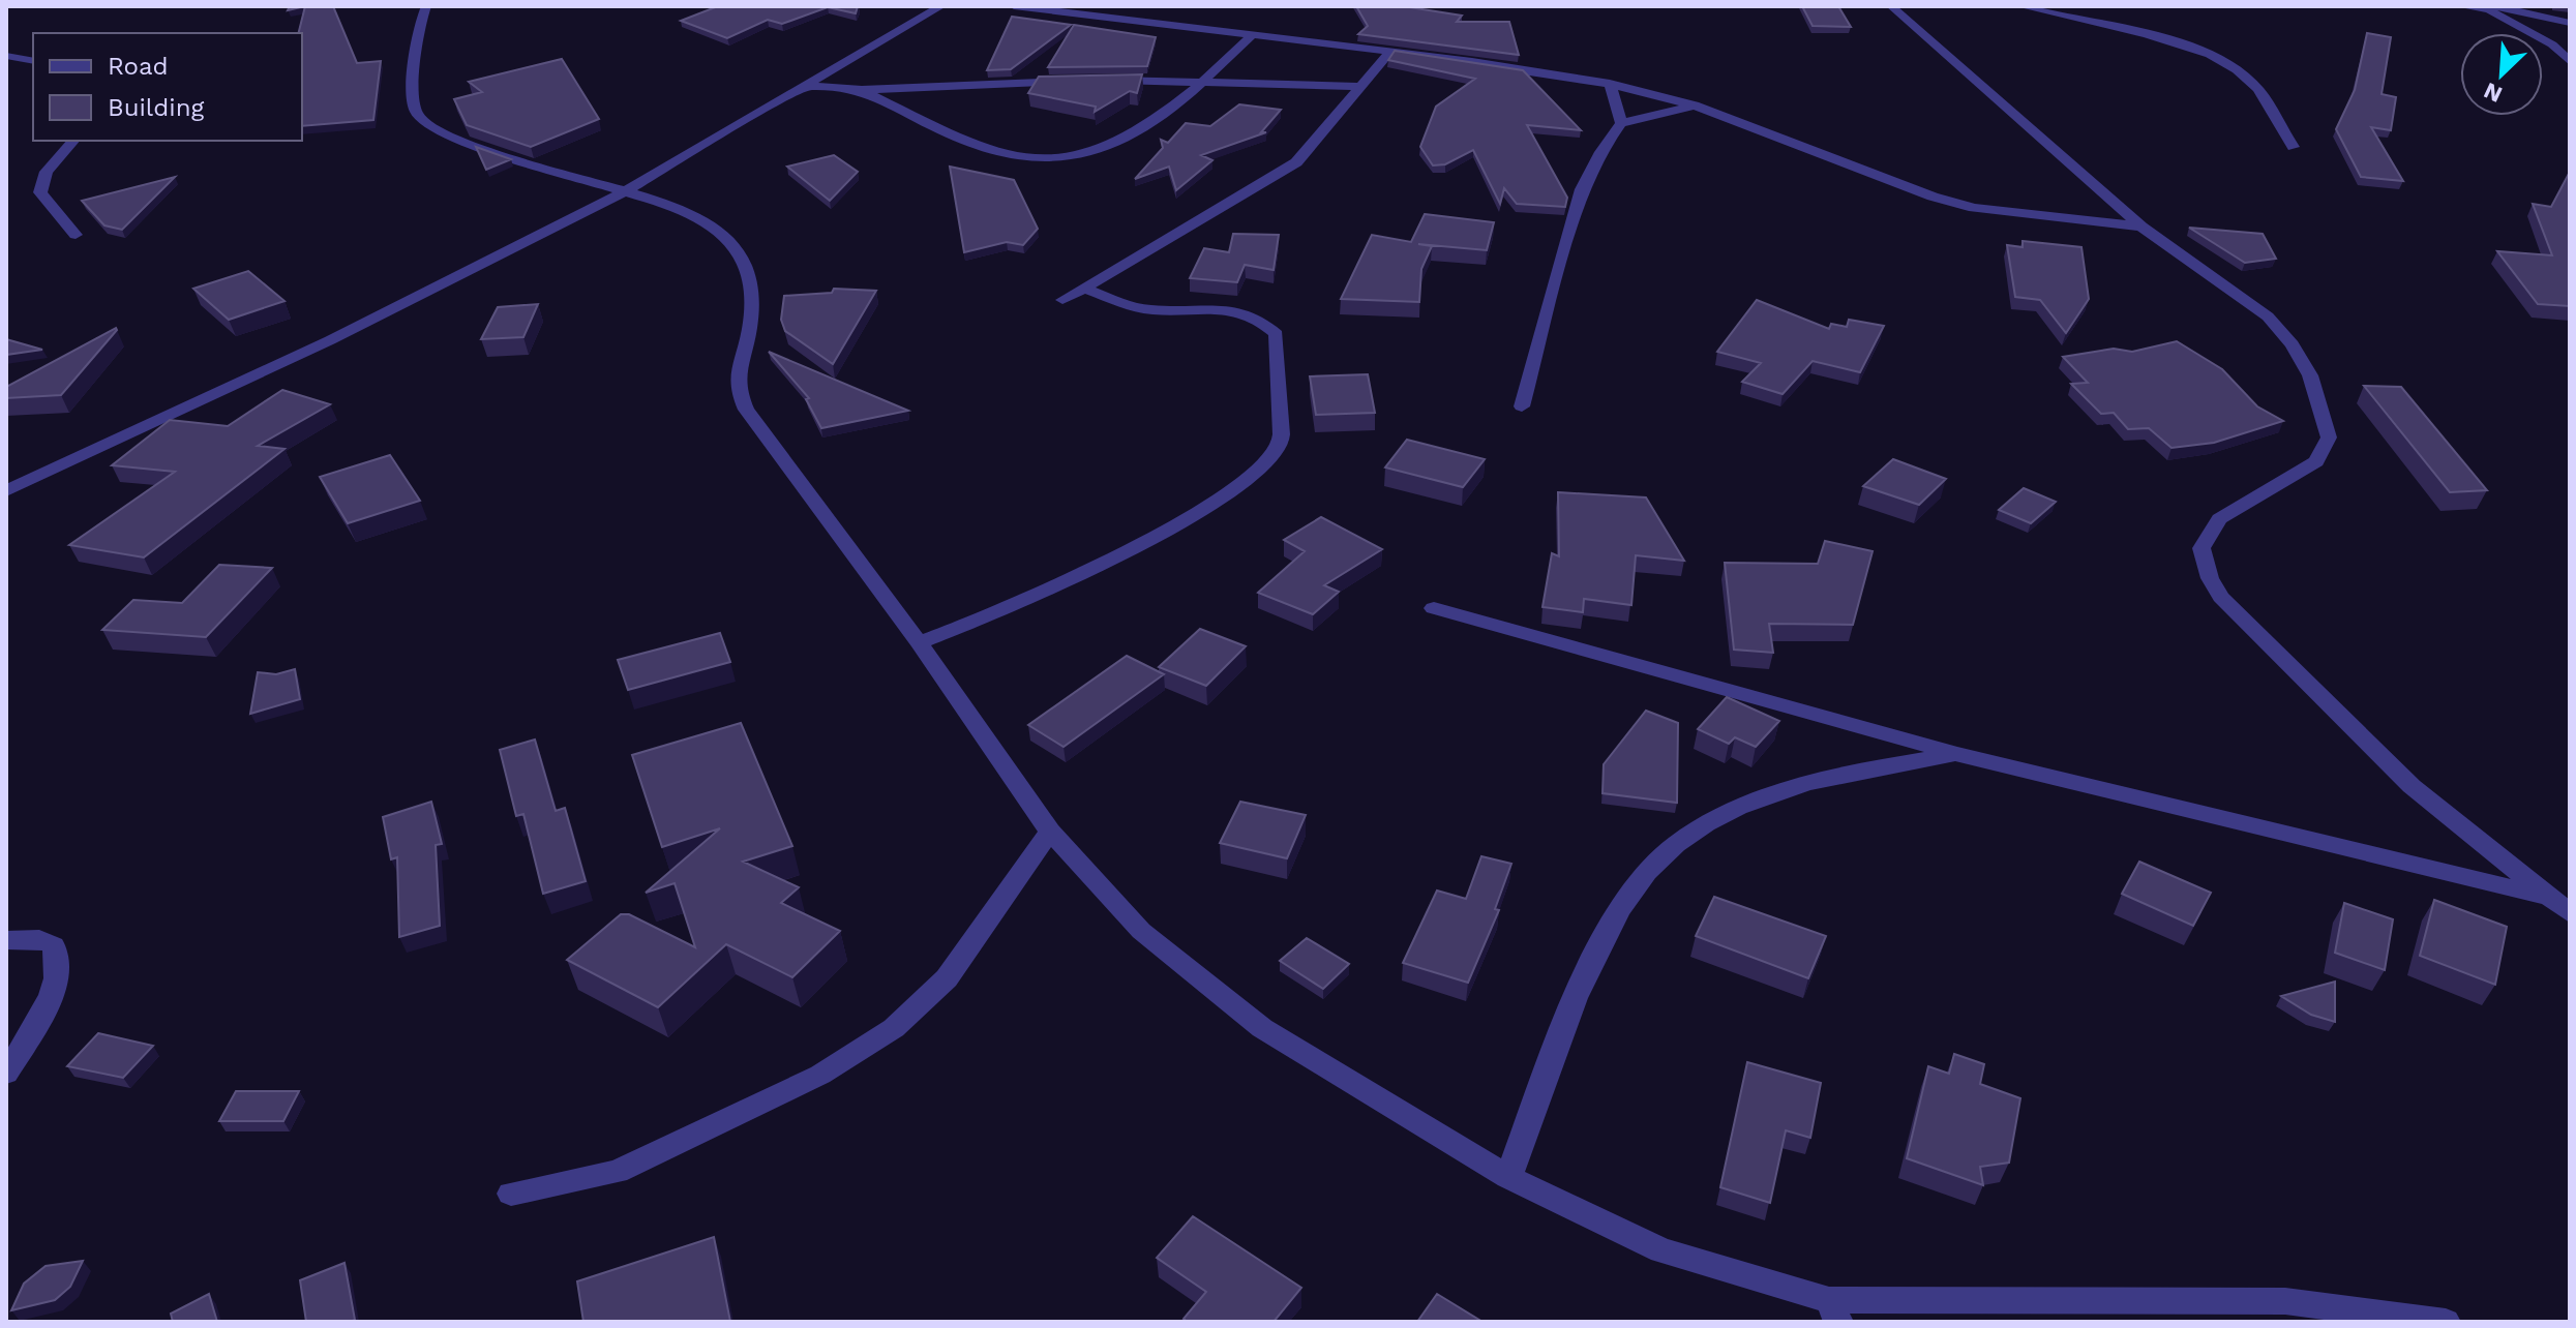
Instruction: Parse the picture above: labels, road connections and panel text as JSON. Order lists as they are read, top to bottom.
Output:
{
  "legend": ["Road", "Building"],
  "north": "bottom left"
}
